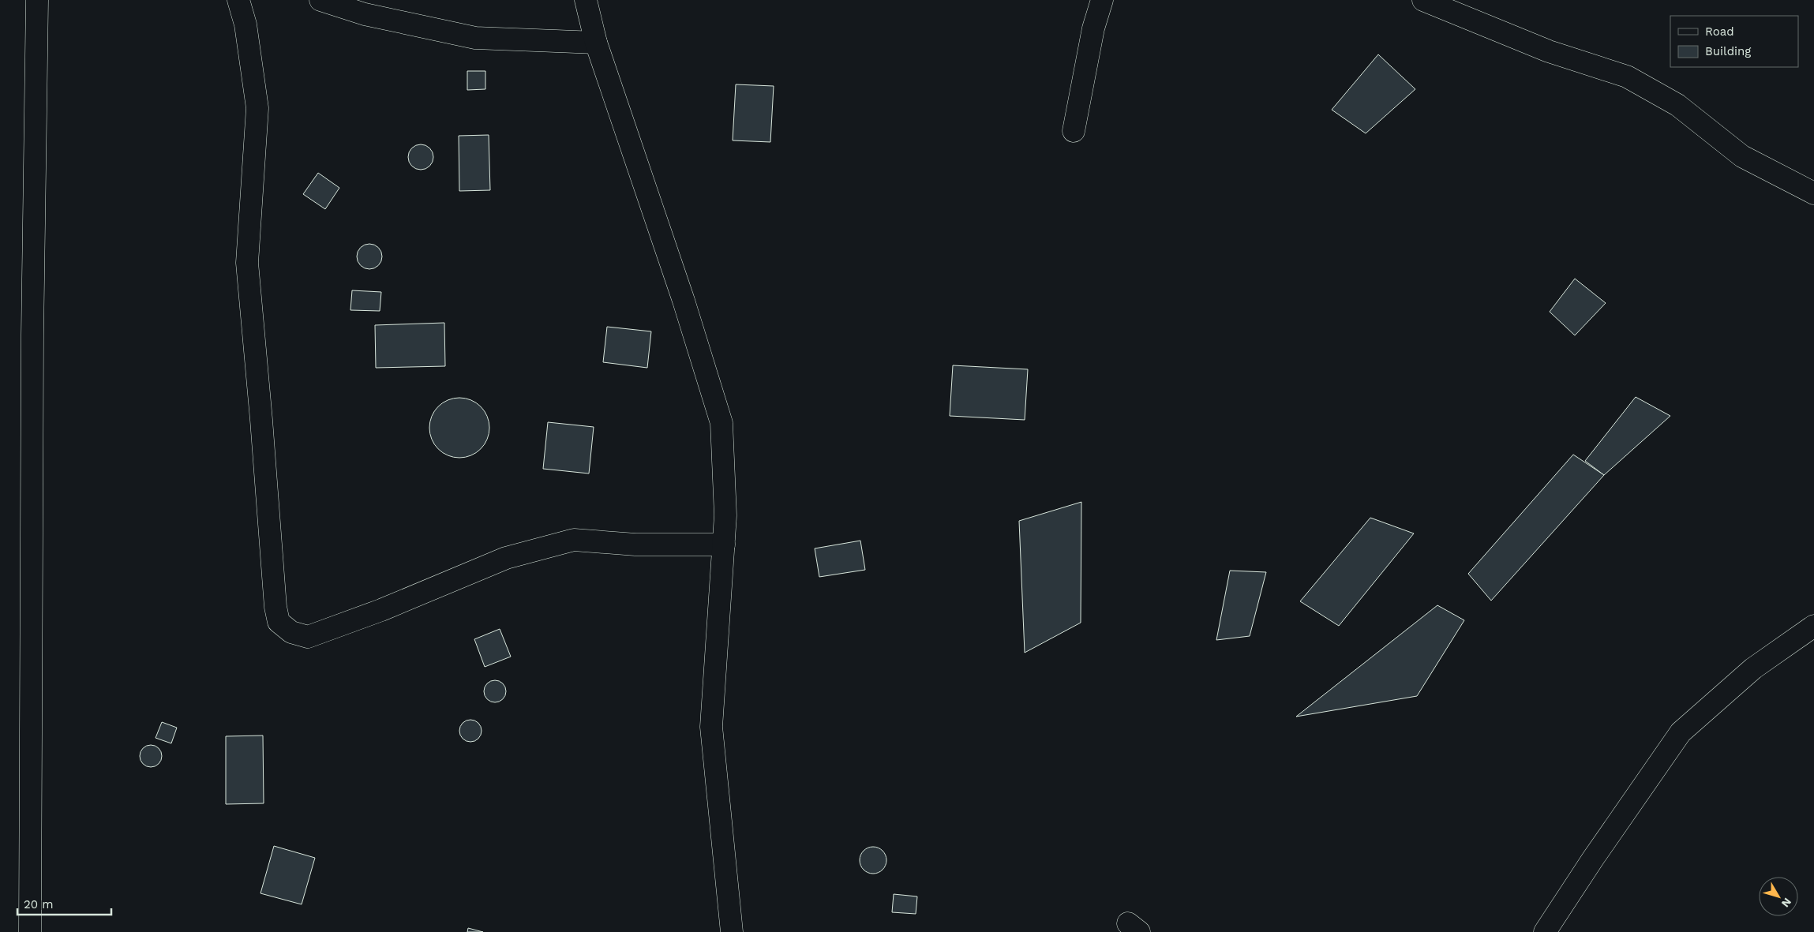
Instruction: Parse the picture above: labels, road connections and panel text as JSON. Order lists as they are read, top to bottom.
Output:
{
  "legend": ["Road", "Building"],
  "scale_bar": "20 m",
  "north": "bottom right"
}
